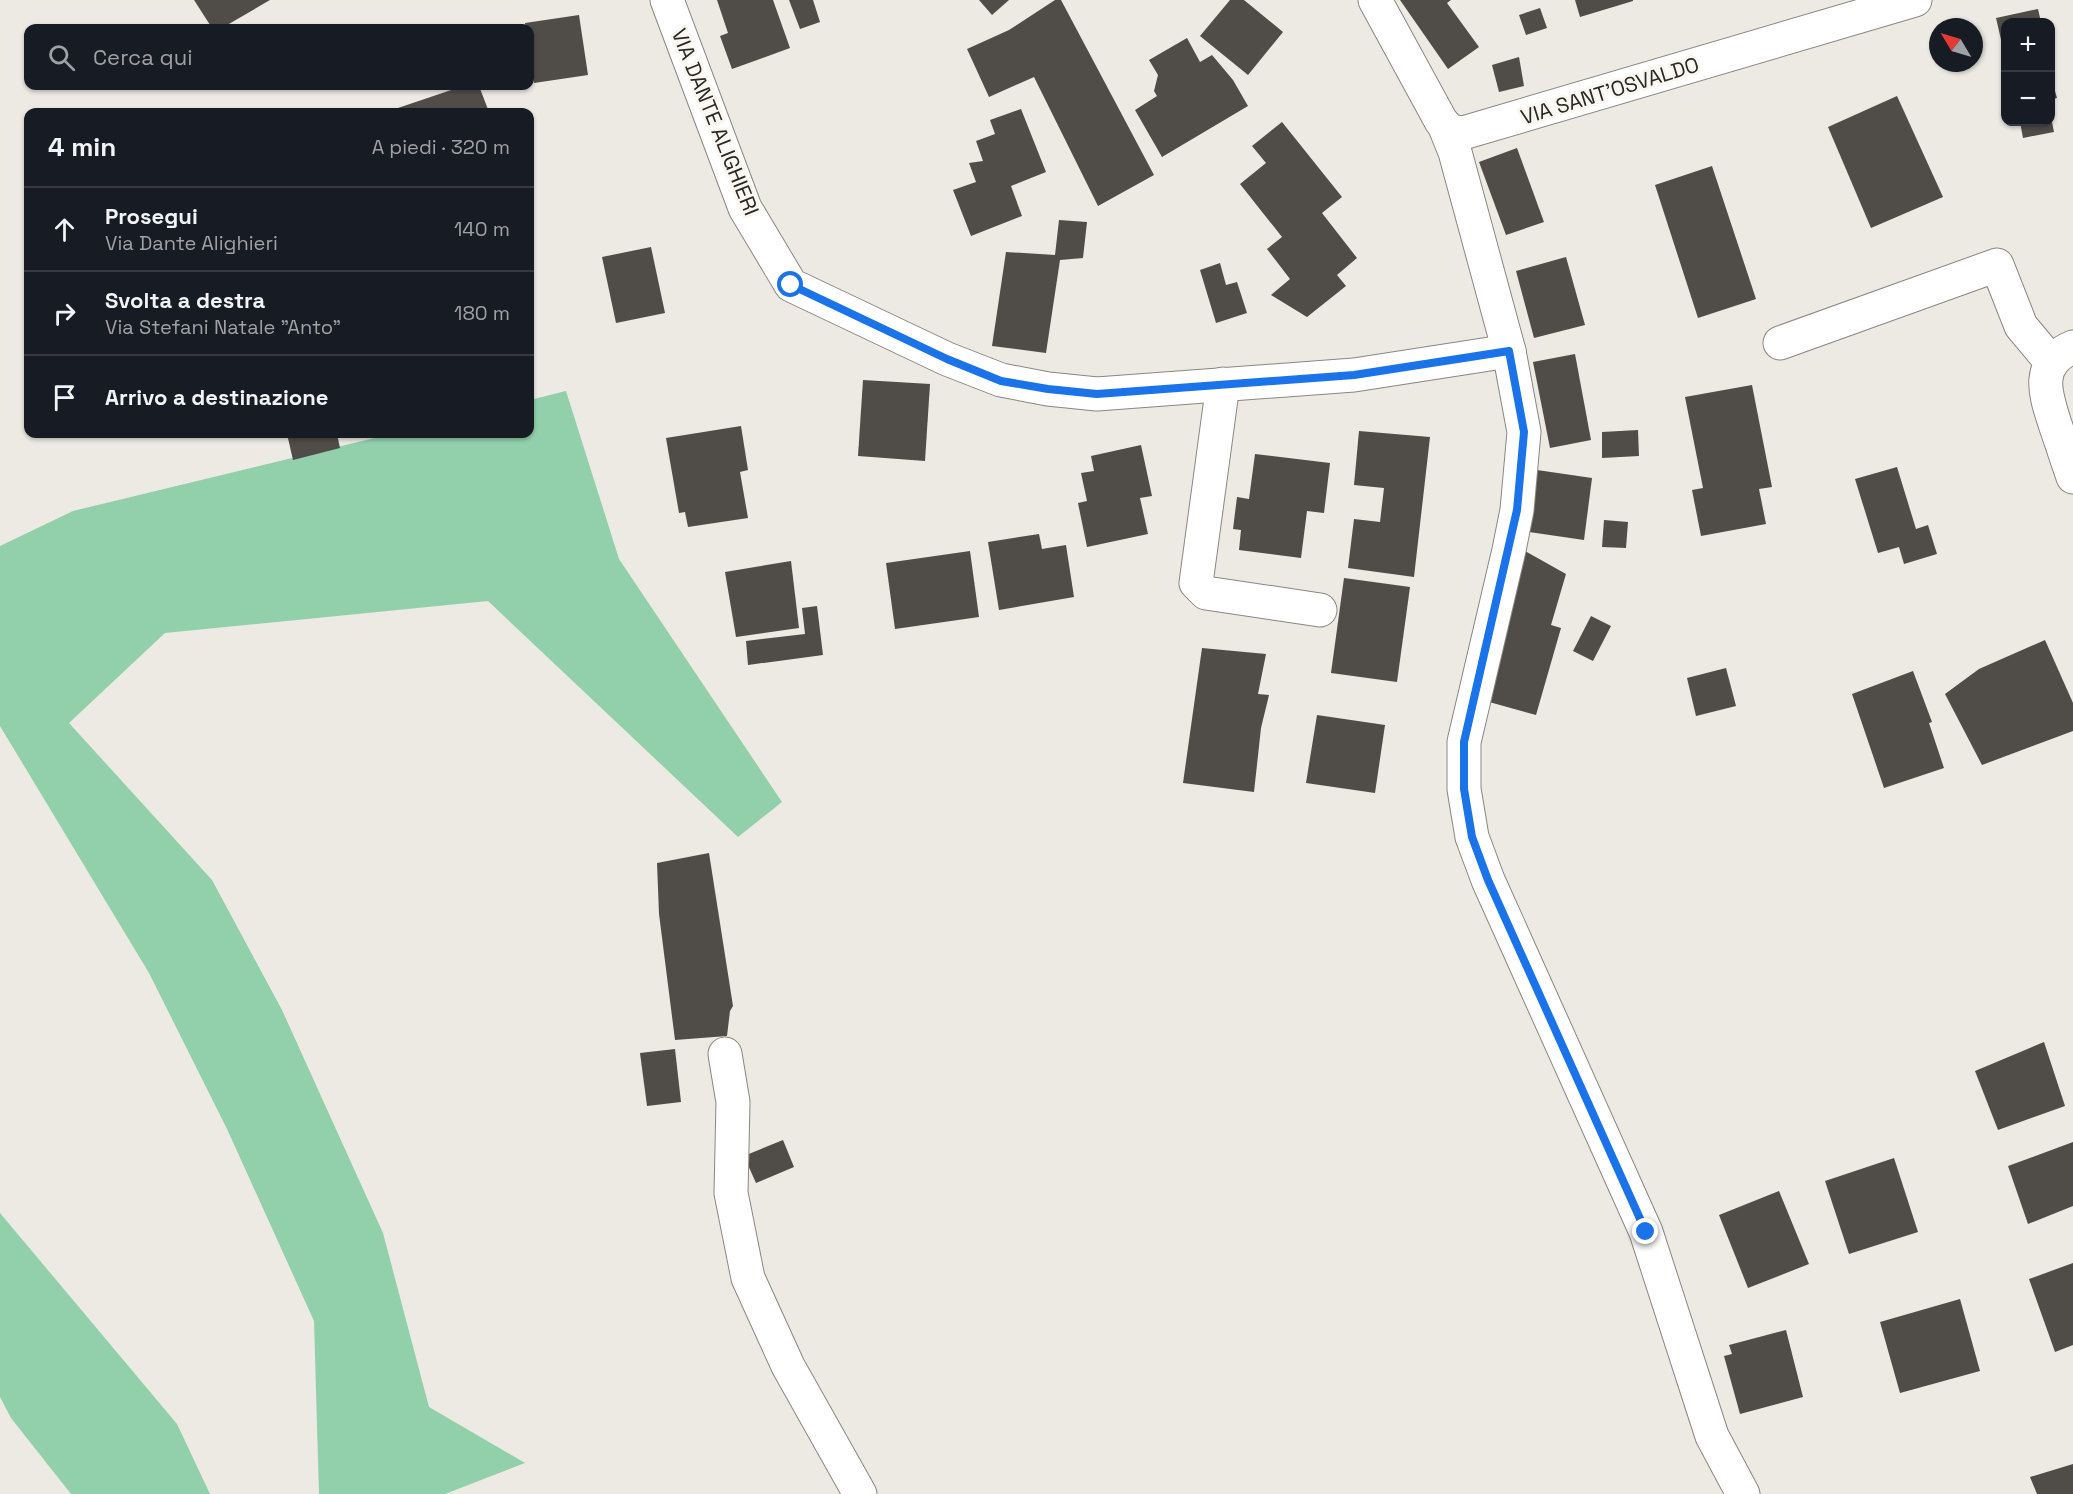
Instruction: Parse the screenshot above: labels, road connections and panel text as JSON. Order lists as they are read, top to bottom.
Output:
{
  "streets": {
    "street": ["VIA SANT'OSVALDO", "VIA DANTE ALIGHIERI"]
  },
  "north": "top left",
  "page": {
    "map_buttons": ["+", "−"],
    "search": "Cerca qui",
    "heading": ["4 min", "A piedi · 320 m"],
    "list": [
      ["Prosegui", "Via Dante Alighieri", "140 m"],
      ["Svolta a destra", "Via Stefani Natale \"Anto\"", "180 m"],
      "Arrivo a destinazione"
    ]
  }
}
